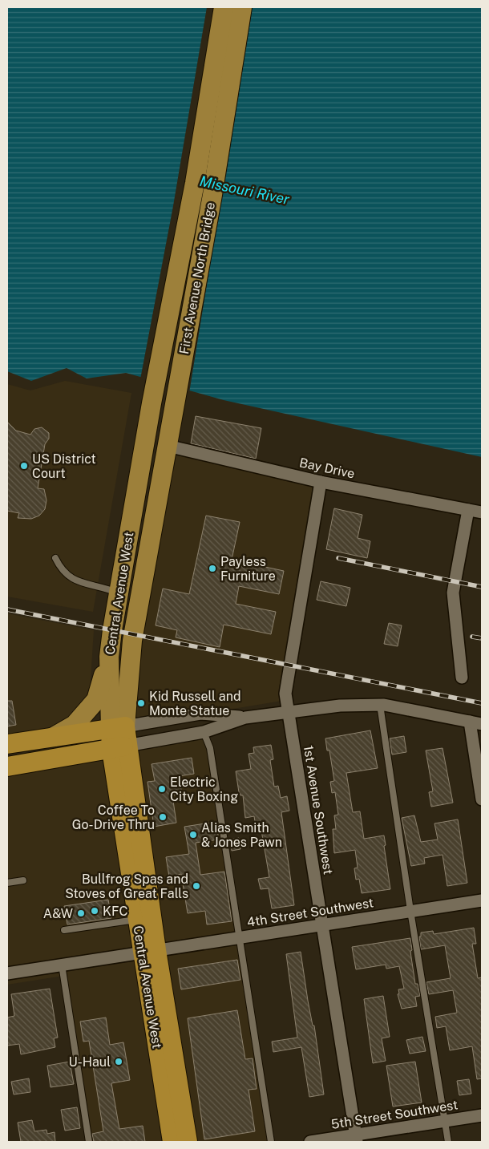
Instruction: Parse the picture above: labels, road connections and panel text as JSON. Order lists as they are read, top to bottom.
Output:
{
  "streets": {
    "highway": ["Central Avenue West"],
    "main road": ["First Avenue North Bridge"],
    "street": [
      "Bay Drive",
      "1st Avenue Southwest",
      "4th Street Southwest",
      "5th Street Southwest"
    ]
  },
  "crossings": [
    ["First Avenue North Bridge", "Central Avenue West"],
    ["Bay Drive", "Central Avenue West"],
    ["Bay Drive", "1st Avenue Southwest"],
    ["Central Avenue West", "4th Street Southwest"],
    ["1st Avenue Southwest", "4th Street Southwest"],
    ["1st Avenue Southwest", "5th Street Southwest"]
  ],
  "water": ["Missouri River"],
  "places": [
    "US District Court",
    "Payless Furniture",
    "Kid Russell and Monte Statue",
    "Electric City Boxing",
    "Coffee To Go-Drive Thru",
    "Alias Smith & Jones Pawn",
    "Bullfrog Spas and Stoves of Great Falls",
    "KFC",
    "A&W",
    "U-Haul"
  ]
}
